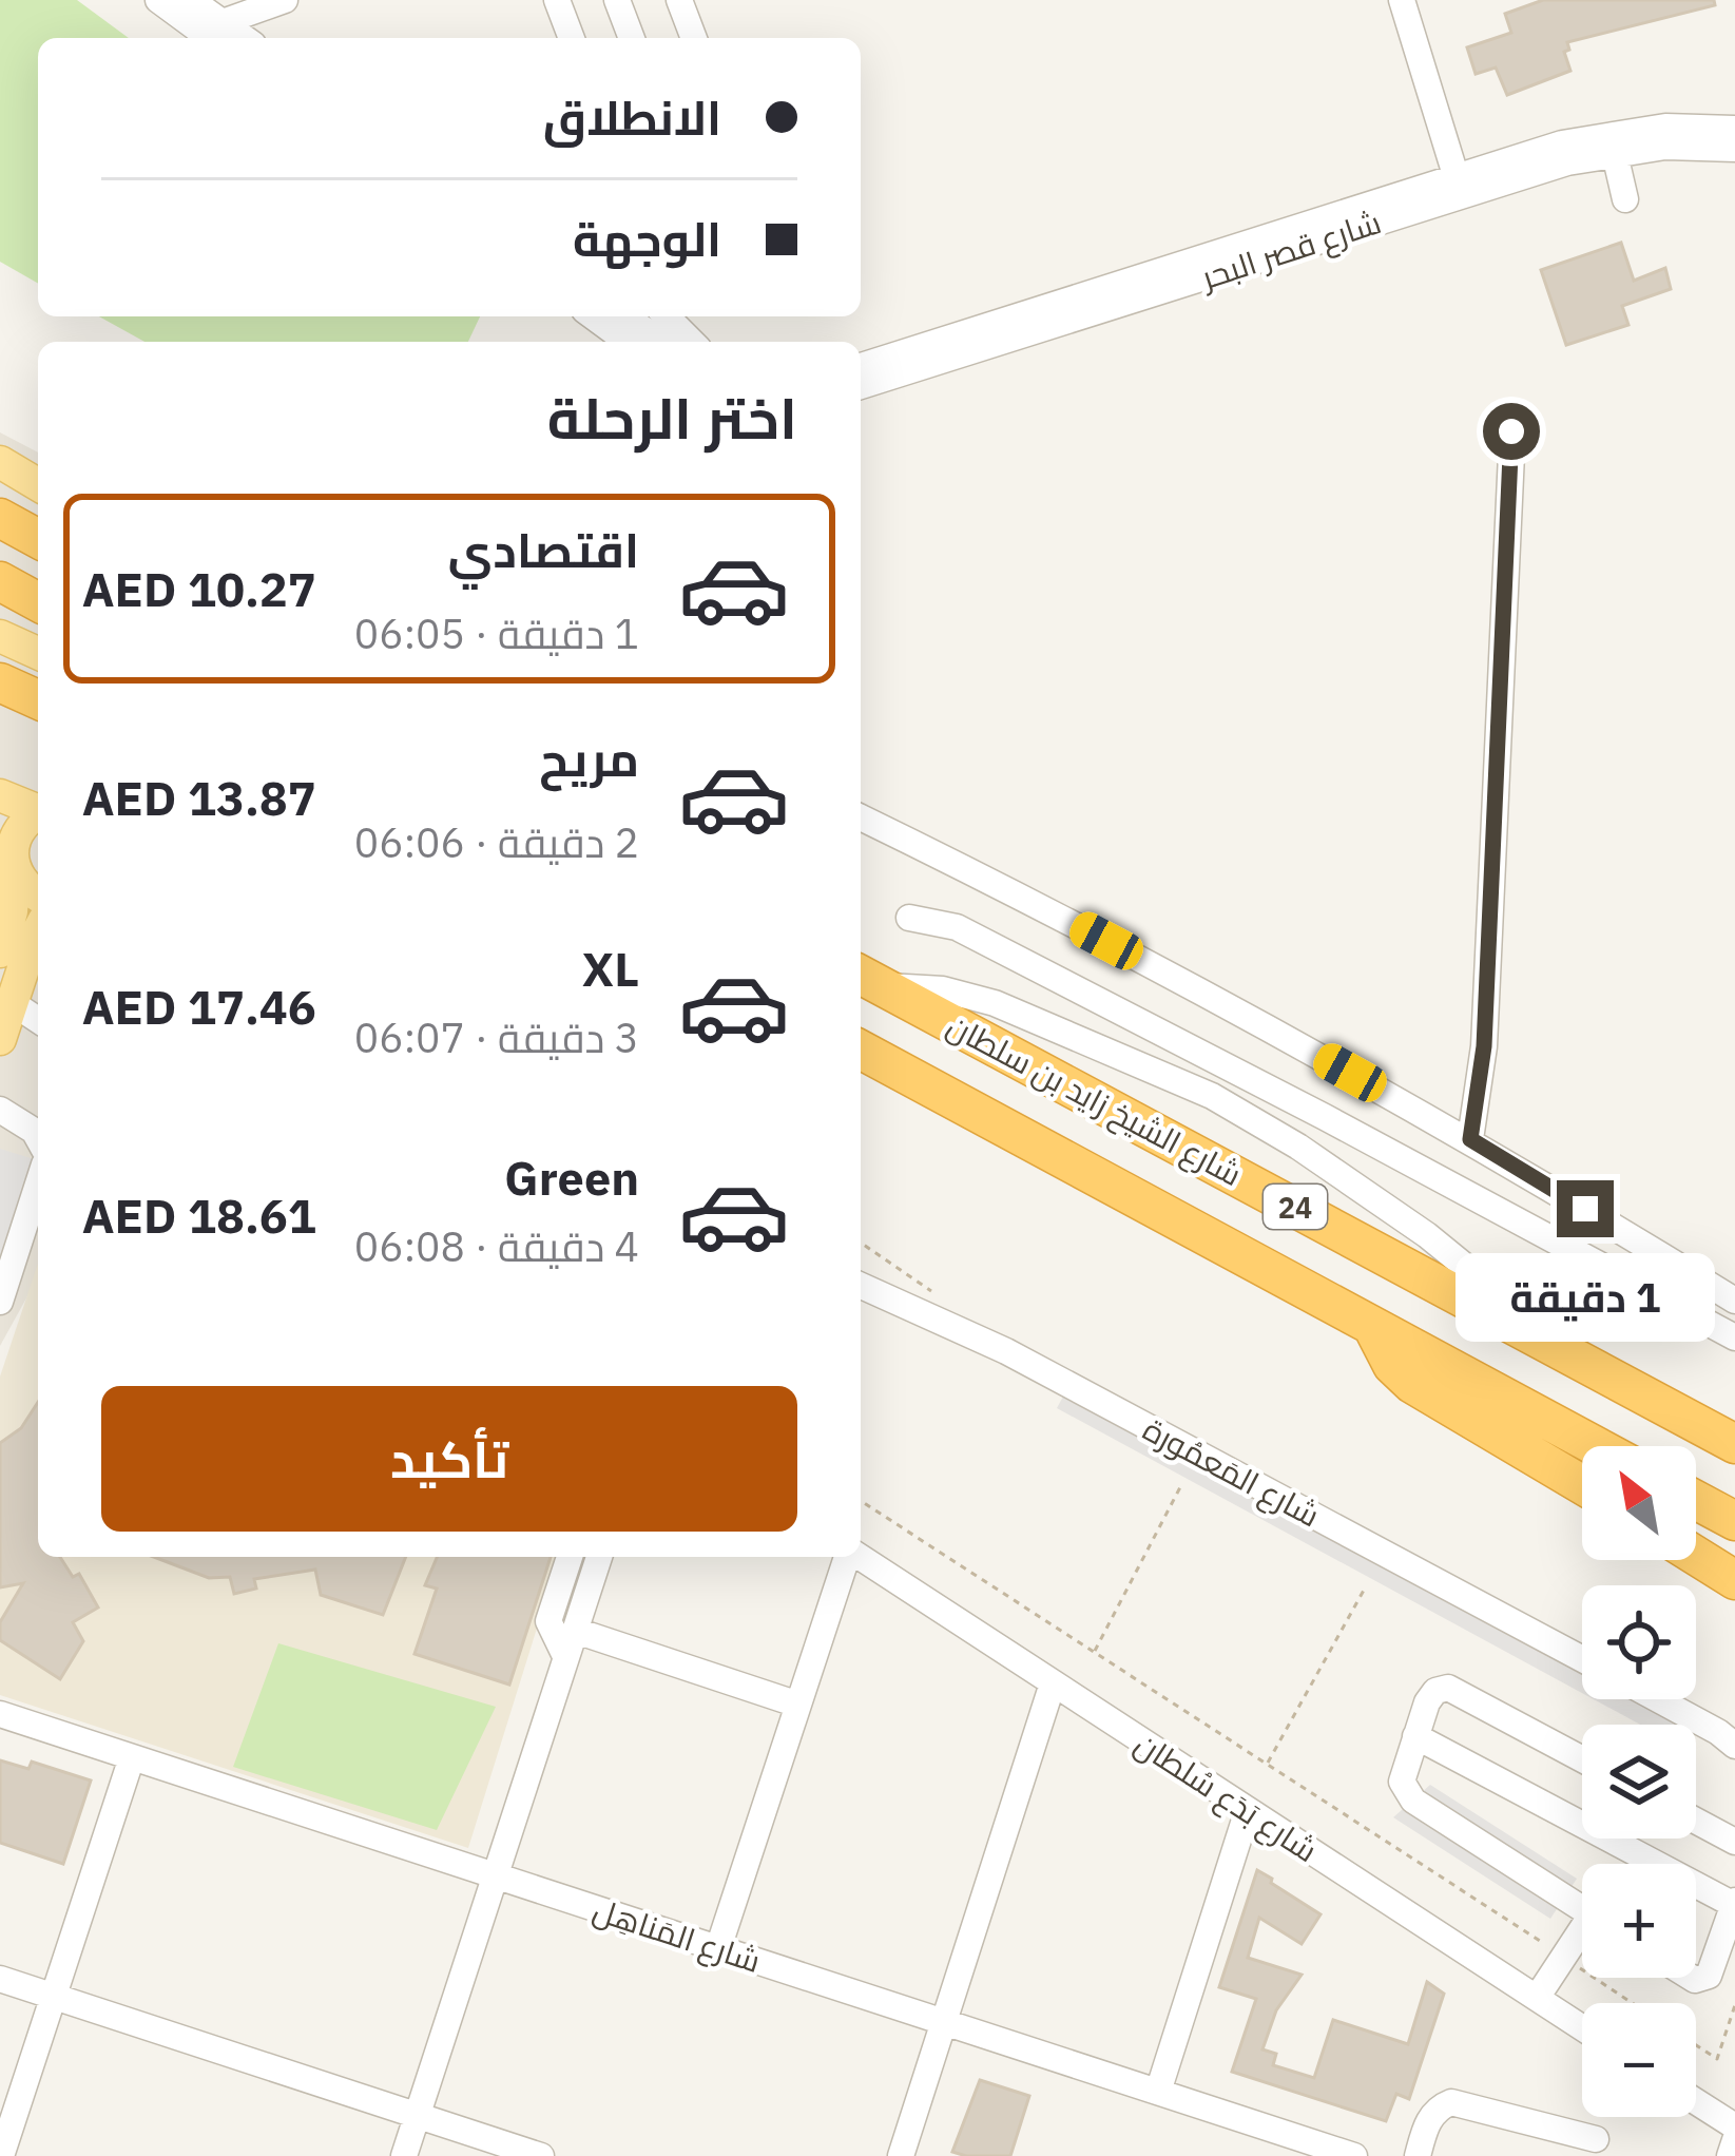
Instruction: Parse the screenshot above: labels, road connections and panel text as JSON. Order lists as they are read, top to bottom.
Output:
{
  "streets": {
    "highway": ["شارع الشيخ زايد بن سلطان", "24"],
    "street": [
      "شارع قصر البحر",
      "شارع المَعمُورة",
      "شارع بَدَع سُلطان",
      "شارع المَناهِل"
    ]
  },
  "north": "top left",
  "page": {
    "banner": ["الانطلاق", "الوجهة"],
    "heading": "اختر الرحلة",
    "list": [
      {
        "name": "اقتصادي",
        "note": "1 دقيقة · 06:05",
        "value": "AED 10.27"
      },
      {
        "name": "مريح",
        "note": "2 دقيقة · 06:06",
        "value": "AED 13.87"
      },
      {
        "name": "XL",
        "note": "3 دقيقة · 06:07",
        "value": "AED 17.46"
      },
      {
        "name": "Green",
        "note": "4 دقيقة · 06:08",
        "value": "AED 18.61"
      }
    ],
    "bubble": "1 دقيقة",
    "buttons": "تأكيد",
    "map_buttons": ["+", "−"]
  }
}
